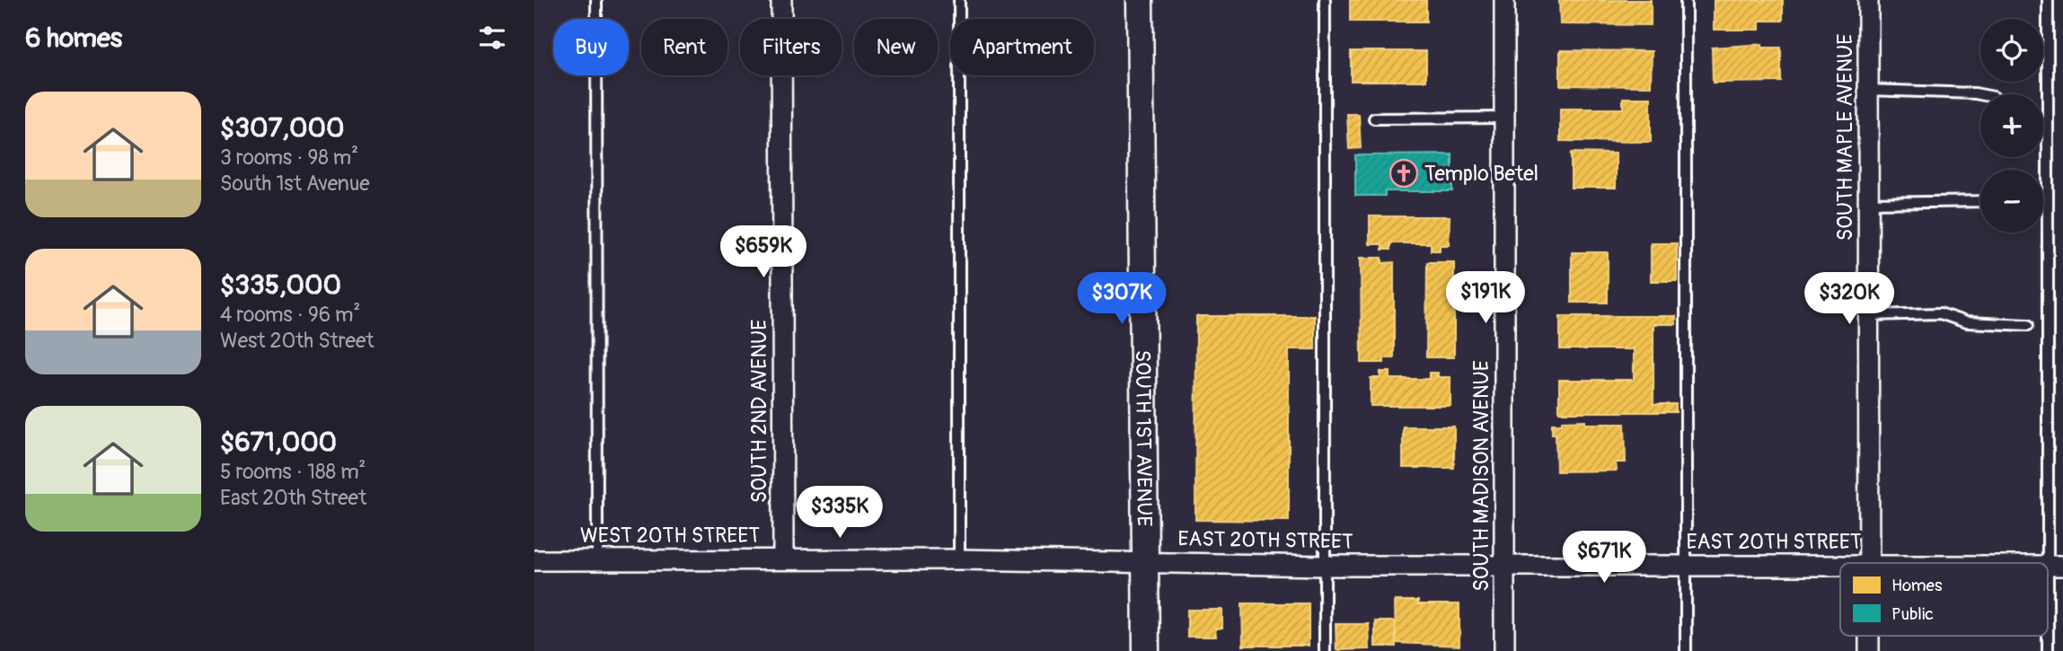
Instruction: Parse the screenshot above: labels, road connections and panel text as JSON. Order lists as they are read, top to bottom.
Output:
{
  "streets": {
    "street": [
      "SOUTH MAPLE AVENUE",
      "SOUTH 2ND AVENUE",
      "SOUTH 1ST AVENUE",
      "SOUTH MADISON AVENUE",
      "WEST 20TH STREET",
      "EAST 20TH STREET"
    ]
  },
  "crossings": [
    ["SOUTH 2ND AVENUE", "WEST 20TH STREET"],
    ["SOUTH 1ST AVENUE", "WEST 20TH STREET"],
    ["SOUTH 1ST AVENUE", "EAST 20TH STREET"],
    ["SOUTH MADISON AVENUE", "EAST 20TH STREET"],
    ["WEST 20TH STREET", "EAST 20TH STREET"]
  ],
  "places": {
    "church": ["Templo Betel"]
  },
  "legend": ["Homes", "Public"],
  "page": {
    "heading": "6 homes",
    "map_buttons": ["+", "−"],
    "chip": [
      "Buy",
      "Rent",
      "Filters",
      "New",
      "Apartment"
    ],
    "list": [
      {
        "name": "$307,000",
        "note": "3 rooms · 98 m² · South 1st Avenue"
      },
      {
        "name": "$335,000",
        "note": "4 rooms · 96 m² · West 20th Street"
      },
      {
        "name": "$671,000",
        "note": "5 rooms · 188 m² · East 20th Street"
      }
    ],
    "price": [
      "$659K",
      "$191K",
      "$307K",
      "$320K",
      "$335K",
      "$671K"
    ]
  }
}
